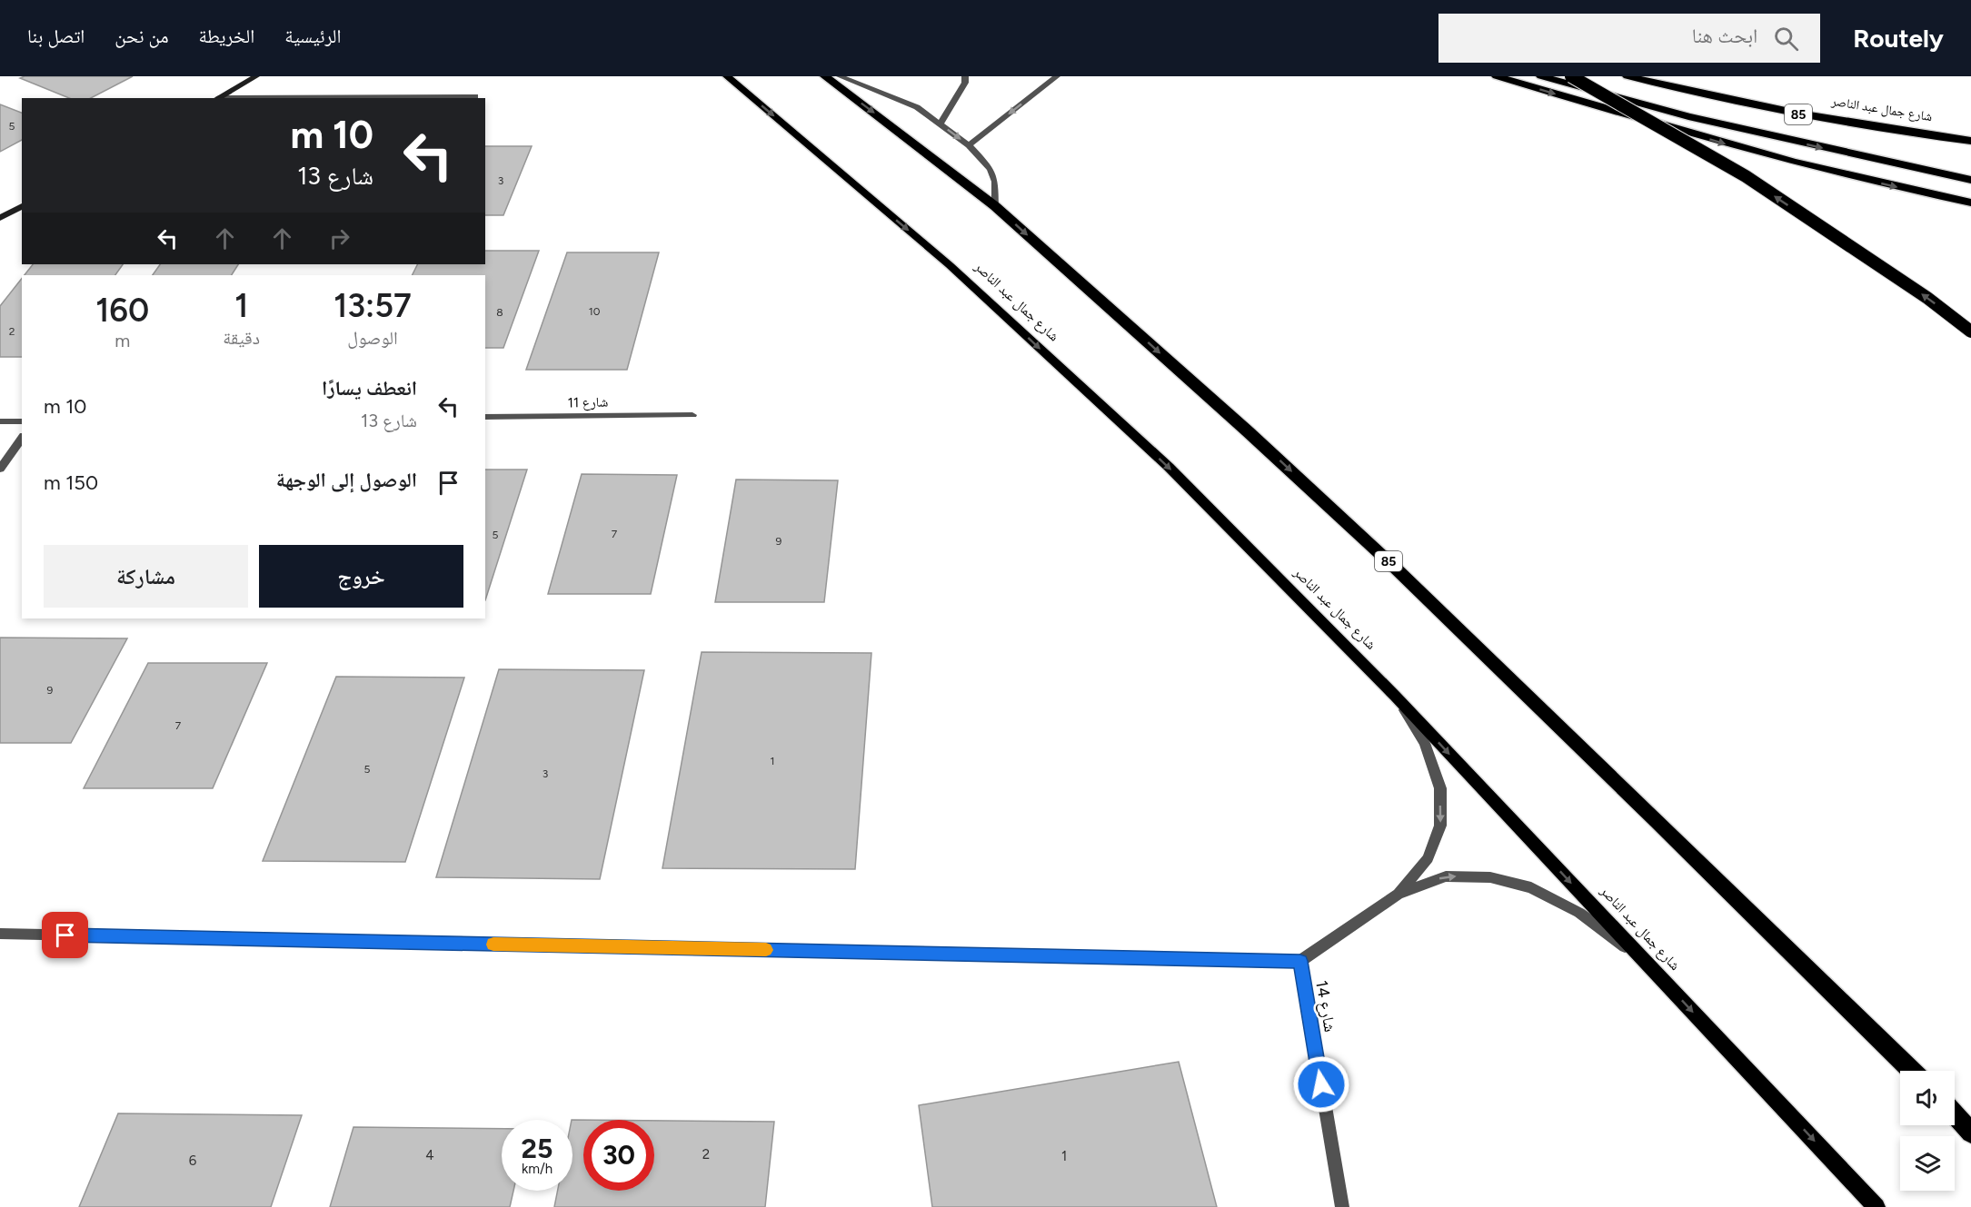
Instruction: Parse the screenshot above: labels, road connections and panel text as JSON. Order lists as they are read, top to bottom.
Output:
{
  "streets": {
    "highway": ["شارع جمال عبد الناصر", "85"],
    "street": ["شارع 11", "شارع 14"]
  },
  "one_way": ["شارع جمال عبد الناصر"],
  "house_numbers": [
    "5",
    "3",
    "10",
    "8",
    "2",
    "7",
    "5",
    "9",
    "9",
    "7",
    "1",
    "5",
    "3",
    "2",
    "4",
    "1",
    "6"
  ],
  "page": {
    "header": "Routely",
    "search": "ابحث هنا",
    "nav": [
      "الرئيسية",
      "الخريطة",
      "من نحن",
      "اتصل بنا"
    ],
    "turn": ["10 m", "شارع 13"],
    "eta": [
      "13:57",
      "الوصول",
      "1",
      "دقيقة",
      "160",
      "m"
    ],
    "list": [
      {
        "name": "انعطف يسارًا",
        "note": "شارع 13",
        "value": "10 m"
      },
      {
        "name": "الوصول إلى الوجهة",
        "value": "150 m"
      }
    ],
    "buttons": ["خروج", "مشاركة"],
    "speed": "25 km/h",
    "limit": "30"
  }
}
